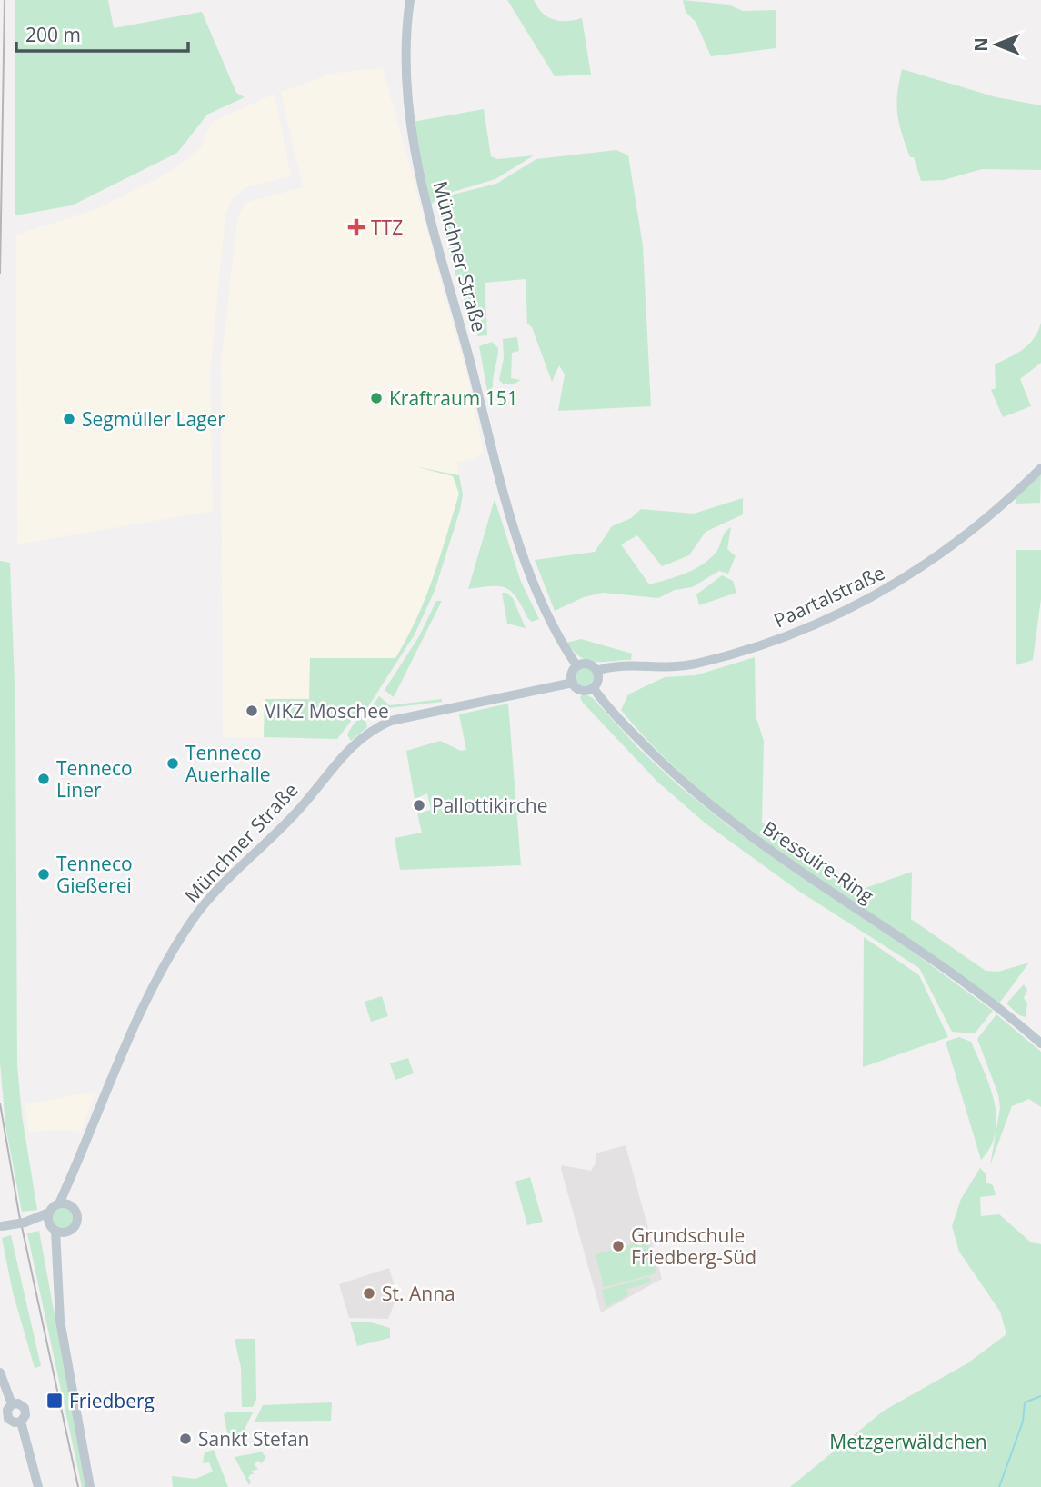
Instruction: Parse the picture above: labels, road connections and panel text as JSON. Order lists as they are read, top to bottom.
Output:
{
  "streets": {
    "main road": ["Münchner Straße", "Paartalstraße", "Bressuire-Ring"]
  },
  "crossings": [
    ["Münchner Straße", "Paartalstraße"],
    ["Münchner Straße", "Bressuire-Ring"],
    ["Paartalstraße", "Bressuire-Ring"]
  ],
  "parks": ["Metzgerwäldchen"],
  "places": {
    "health": ["TTZ"],
    "other": [
      "Kraftraum 151",
      "Segmüller Lager",
      "VIKZ Moschee",
      "Tenneco Auerhalle",
      "Tenneco Liner",
      "Pallottikirche",
      "Tenneco Gießerei",
      "Grundschule Friedberg-Süd",
      "St. Anna",
      "Sankt Stefan"
    ],
    "transit": ["Friedberg"]
  },
  "scale_bar": "200 m",
  "north": "left"
}
